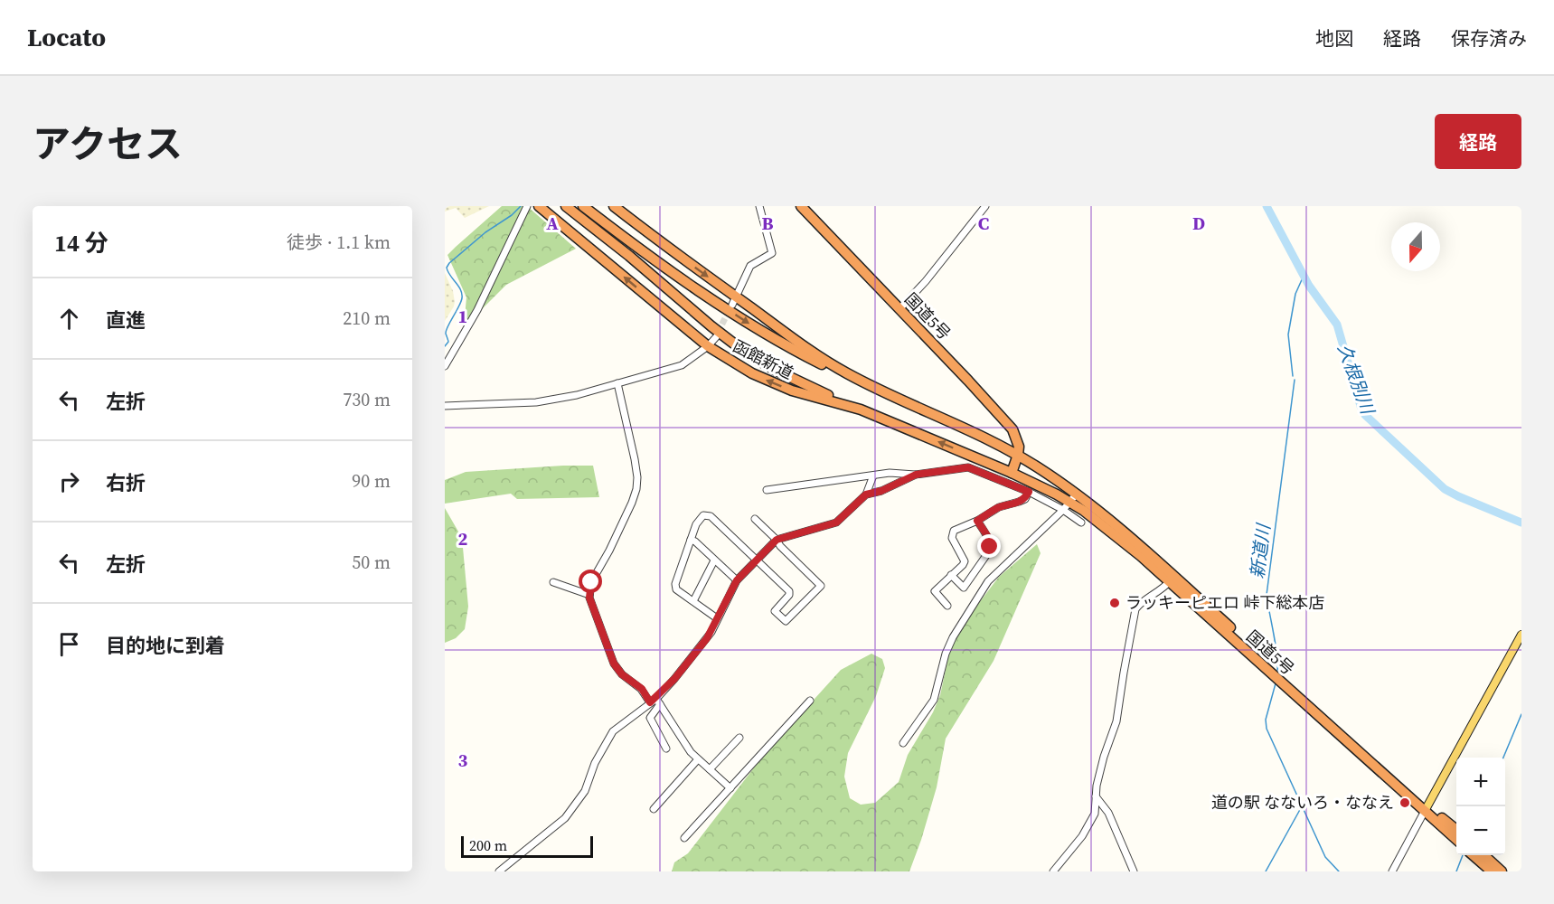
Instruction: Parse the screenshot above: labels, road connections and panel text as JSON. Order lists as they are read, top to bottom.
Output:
{
  "streets": {
    "highway": ["国道5号", "函館新道"]
  },
  "crossings": [
    ["国道5号", "函館新道"]
  ],
  "water": ["久根別川", "新道川"],
  "places": ["ラッキーピエロ 峠下総本店", "道の駅 なないろ・ななえ"],
  "scale_bar": "200 m",
  "north": "bottom",
  "page": {
    "header": "Locato",
    "nav": ["地図", "経路", "保存済み"],
    "title": "アクセス",
    "buttons": "経路",
    "heading": ["14 分", "徒歩 · 1.1 km"],
    "list": [
      ["直進", "210 m"],
      ["左折", "730 m"],
      ["右折", "90 m"],
      ["左折", "50 m"],
      "目的地に到着"
    ],
    "map_buttons": ["+", "−"],
    "scale": "200 m"
  },
  "grid": {
    "columns": [
      "A",
      "B",
      "C",
      "D"
    ],
    "rows": ["1", "2", "3"]
  }
}
